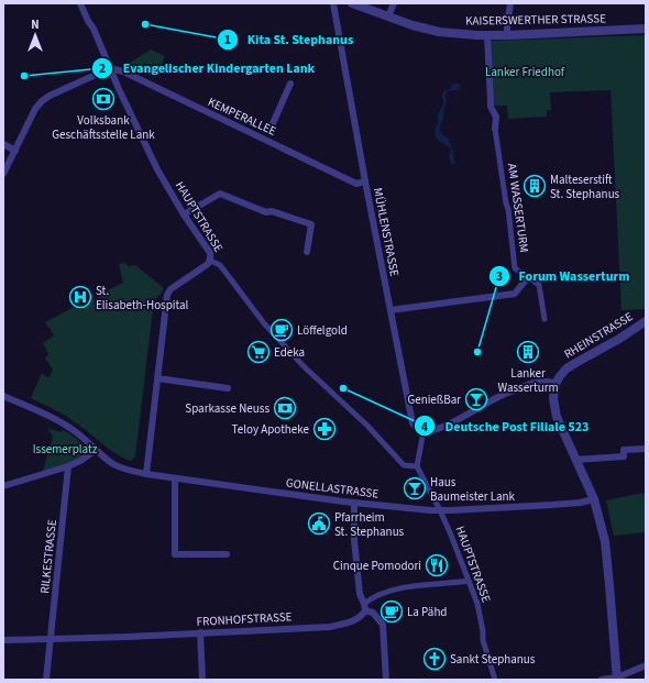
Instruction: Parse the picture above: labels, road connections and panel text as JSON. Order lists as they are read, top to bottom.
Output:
{
  "streets": {
    "street": [
      "KAISERSWERTHER STRASSE",
      "KEMPERALLEE",
      "AM WASSERTURM",
      "HAUPTSTRASSE",
      "MÜHLENSTRASSE",
      "RHEINSTRASSE",
      "GONELLASTRASSE",
      "RILKESTRASSE",
      "FRONHOFSTRASSE"
    ]
  },
  "crossings": [
    ["KAISERSWERTHER STRASSE", "AM WASSERTURM"],
    ["KEMPERALLEE", "HAUPTSTRASSE"],
    ["KEMPERALLEE", "MÜHLENSTRASSE"],
    ["HAUPTSTRASSE", "GONELLASTRASSE"],
    ["HAUPTSTRASSE", "FRONHOFSTRASSE"],
    ["RILKESTRASSE", "FRONHOFSTRASSE"]
  ],
  "parks": ["Lanker Friedhof", "Issemerplatz"],
  "places": {
    "other": [
      "Kita St. Stephanus",
      "Evangelischer Kindergarten Lank",
      "Forum Wasserturm",
      "Deutsche Post Filiale 523"
    ],
    "bank": ["Volksbank Geschäftsstelle Lank", "Sparkasse Neuss"],
    "building": ["Malteserstift St. Stephanus", "Lanker Wasserturm"],
    "hospital": ["St. Elisabeth-Hospital"],
    "cafe": ["Löffelgold", "La Pähd"],
    "supermarket": ["Edeka"],
    "bar": ["GenießBar", "Haus Baumeister Lank"],
    "pharmacy": ["Teloy Apotheke"],
    "public building": ["Pfarrheim St. Stephanus"],
    "restaurant": ["Cinque Pomodori"],
    "church": ["Sankt Stephanus"]
  },
  "north": "top"
}
